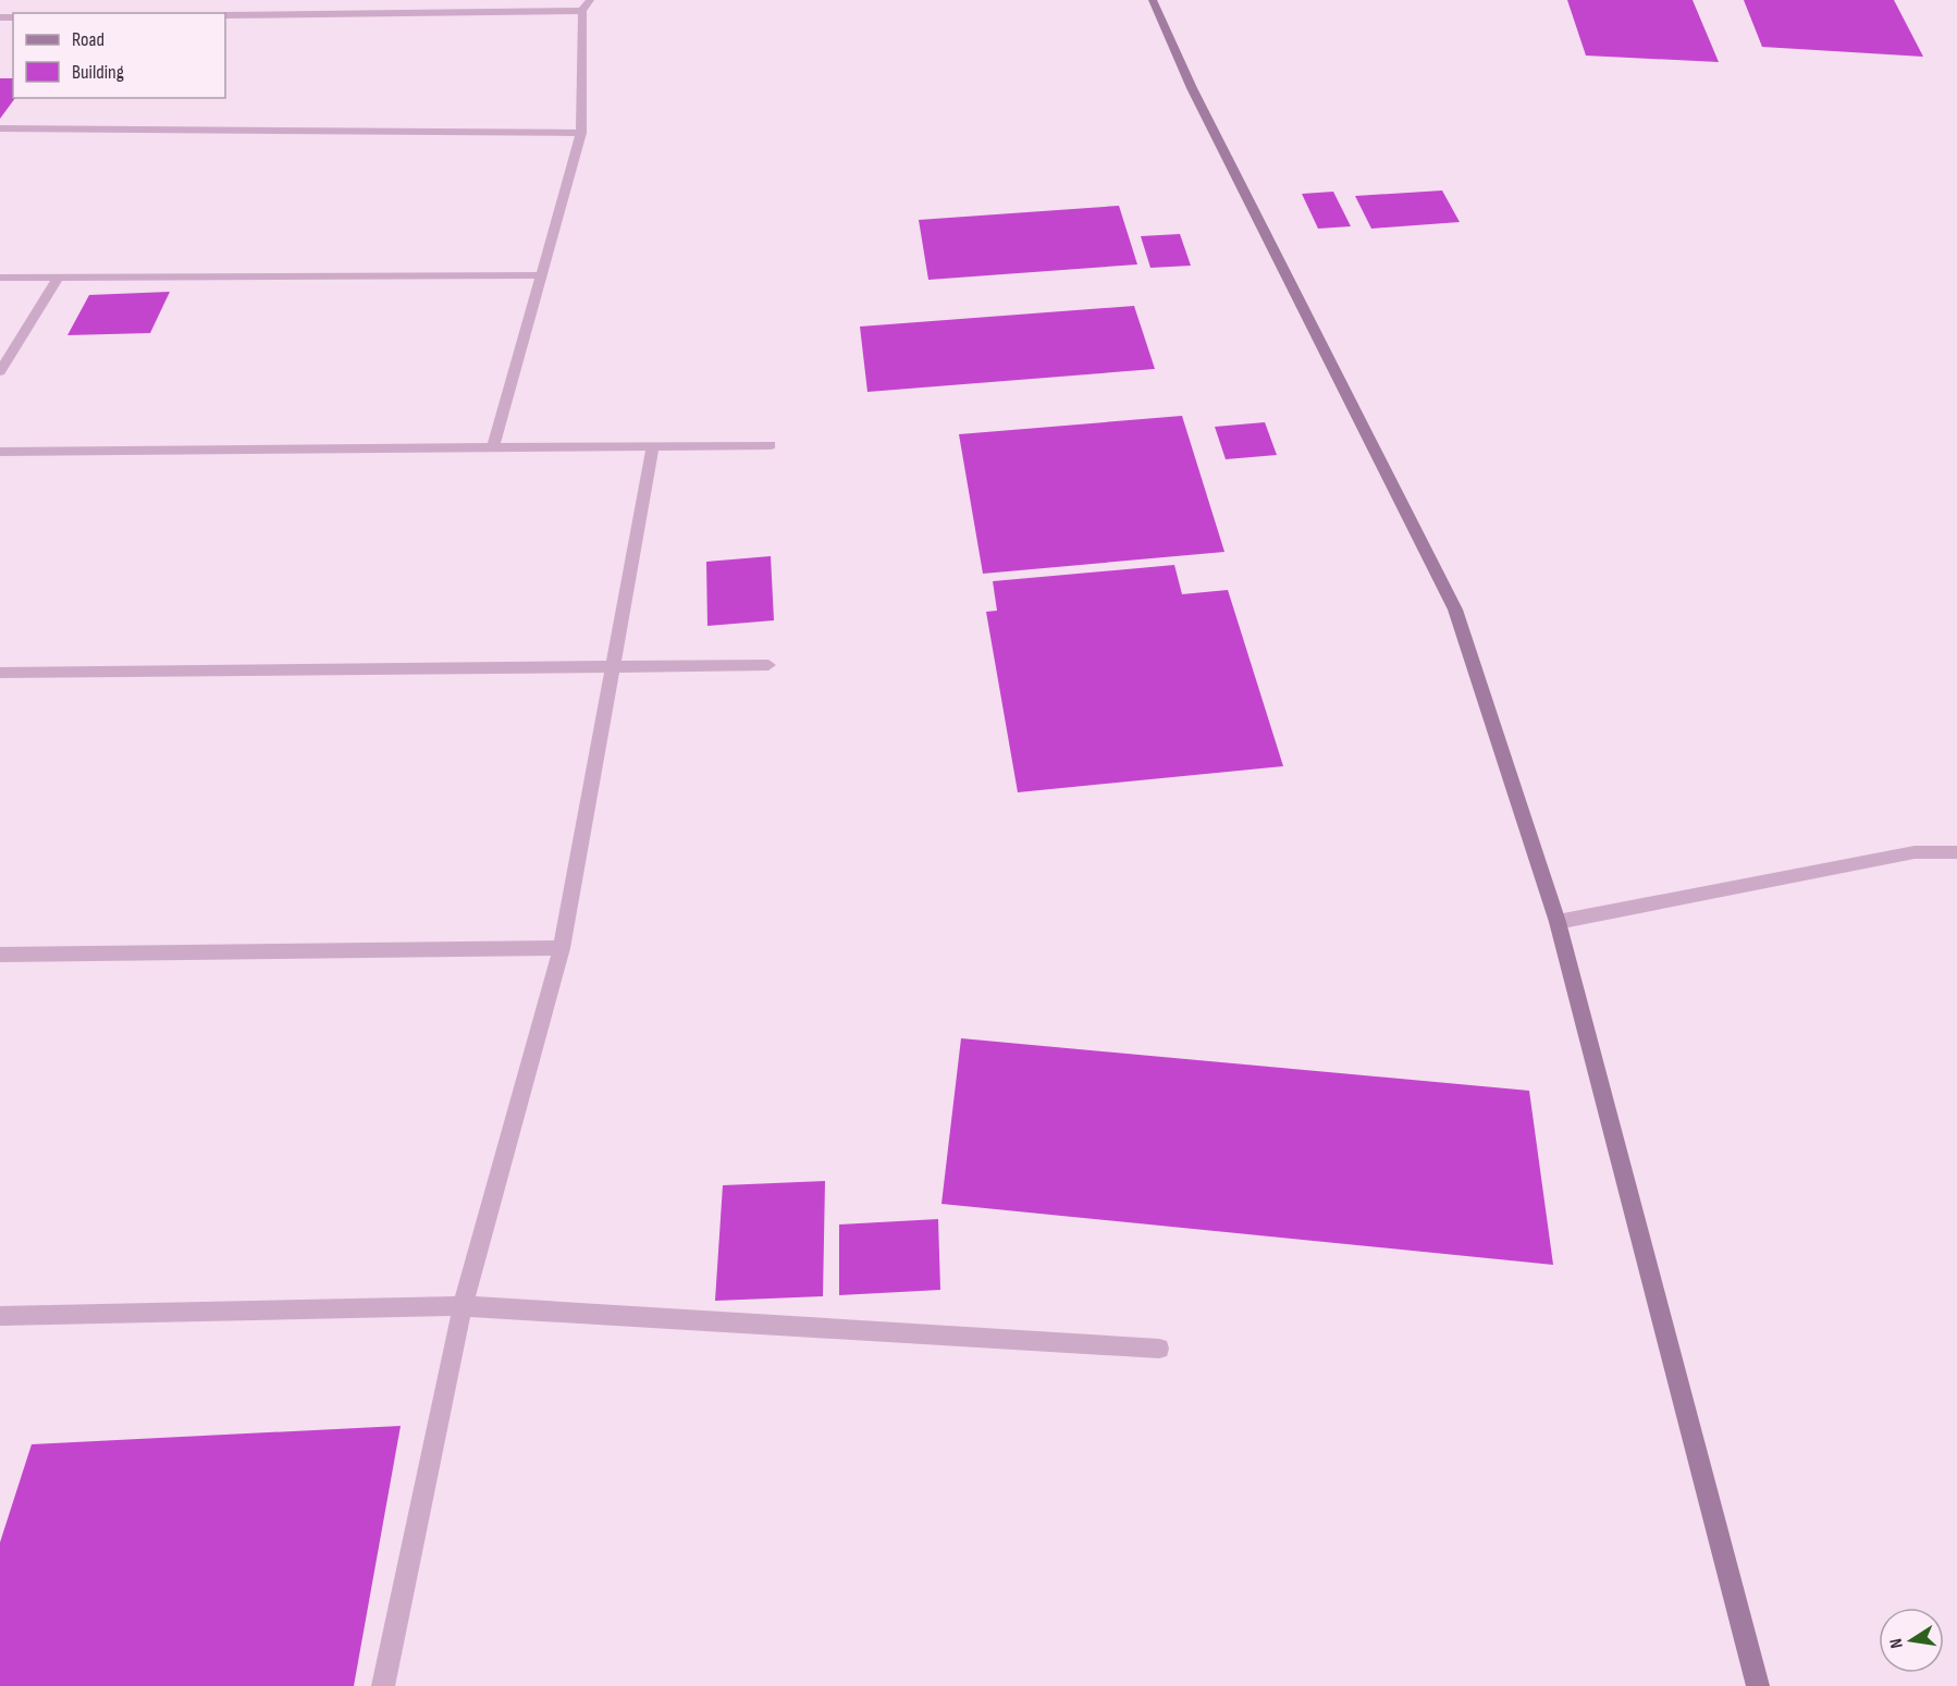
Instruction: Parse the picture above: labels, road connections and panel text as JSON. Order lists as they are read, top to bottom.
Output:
{
  "legend": ["Road", "Building"],
  "north": "left"
}
